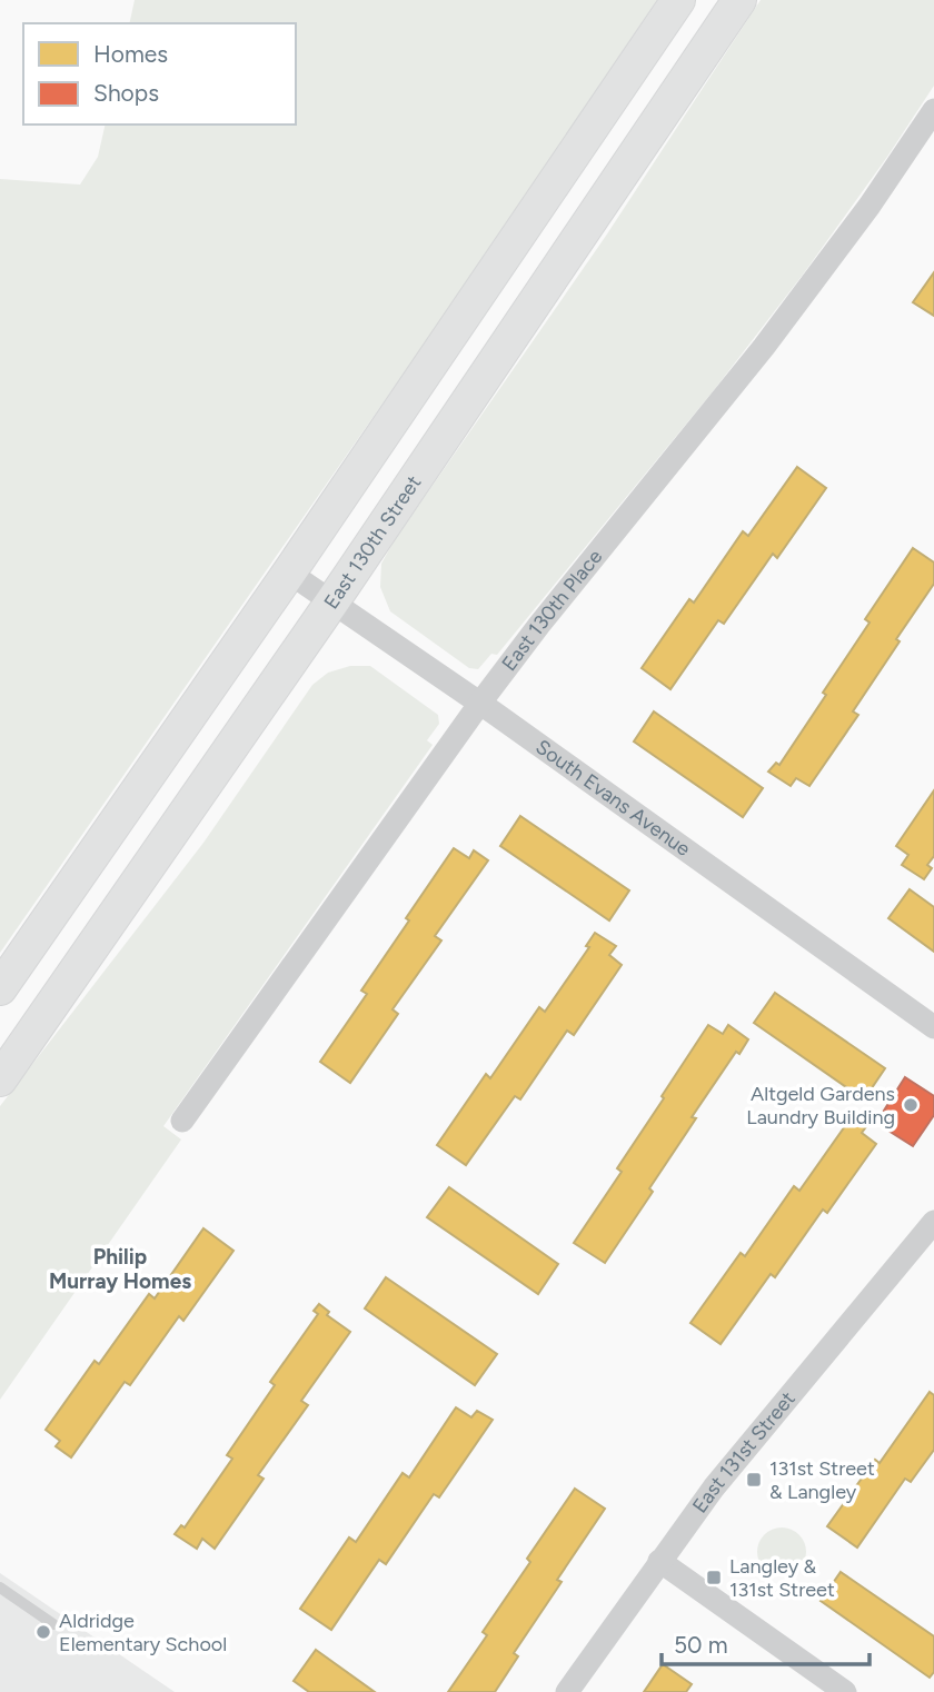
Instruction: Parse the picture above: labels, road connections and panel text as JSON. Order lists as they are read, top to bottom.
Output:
{
  "streets": {
    "main road": ["East 130th Street"],
    "street": ["East 130th Place", "South Evans Avenue", "East 131st Street"]
  },
  "crossings": [
    ["East 130th Street", "South Evans Avenue"],
    ["East 130th Place", "South Evans Avenue"]
  ],
  "districts": ["Philip Murray Homes"],
  "places": {
    "other": ["Altgeld Gardens Laundry Building", "Aldridge Elementary School"],
    "transit": ["131st Street & Langley", "Langley & 131st Street"]
  },
  "legend": ["Homes", "Shops"],
  "scale_bar": "50 m"
}
